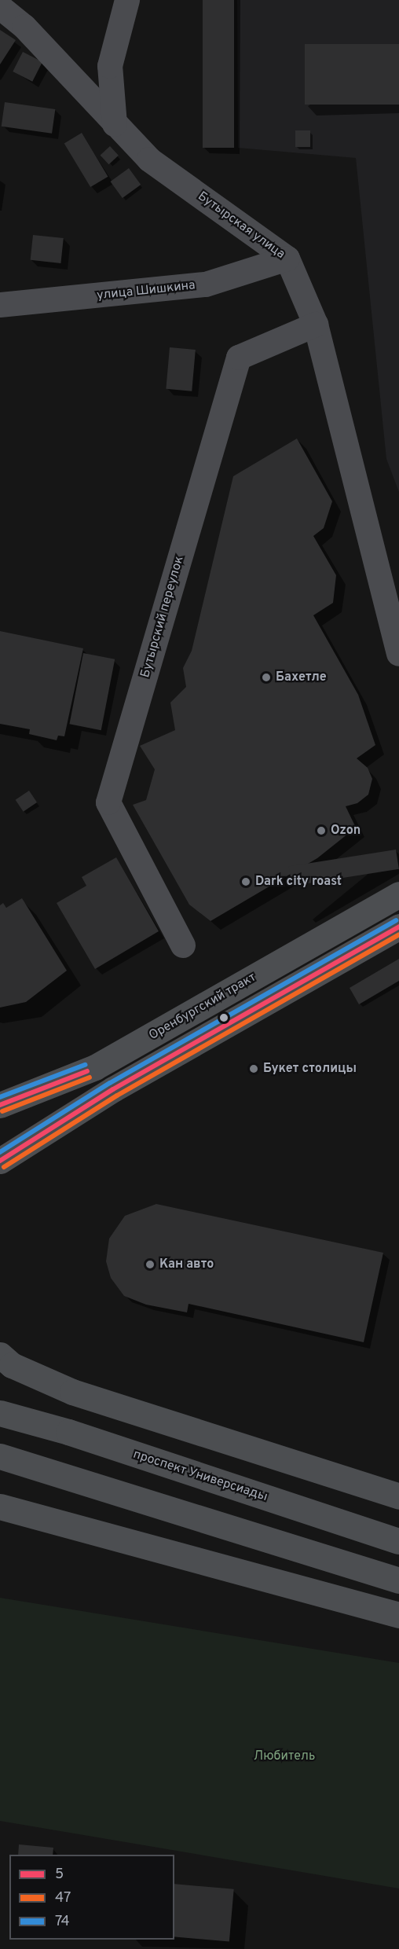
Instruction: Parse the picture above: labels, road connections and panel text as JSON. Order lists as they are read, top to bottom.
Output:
{
  "streets": {
    "main road": ["Оренбургский тракт", "проспект Универсиады"],
    "street": ["Бутырская улица", "улица Шишкина", "Бутырский переулок"]
  },
  "crossings": [
    ["Бутырская улица", "улица Шишкина"],
    ["Бутырская улица", "Бутырский переулок"]
  ],
  "parks": ["Любитель"],
  "places": [
    "Бахетле",
    "Ozon",
    "Dark city roast",
    "Букет столицы",
    "Кан авто"
  ],
  "lines": ["transit line 74", "transit line 5", "transit line 47"],
  "legend": ["5", "47", "74"]
}
